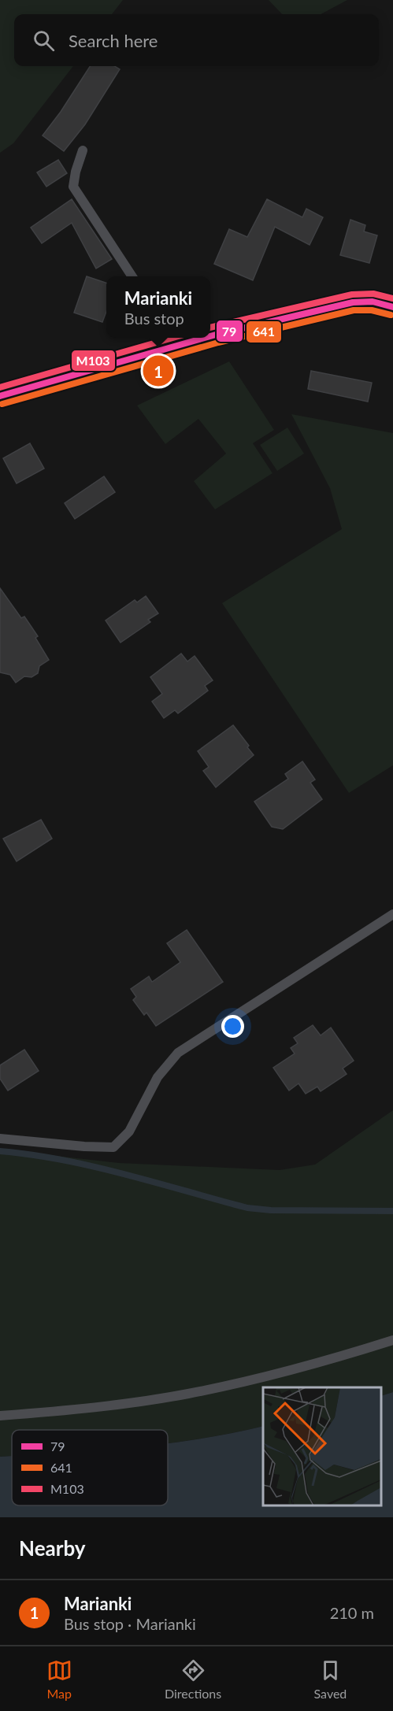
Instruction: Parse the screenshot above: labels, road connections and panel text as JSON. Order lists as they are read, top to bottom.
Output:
{
  "lines": ["transit line M103", "transit line 79", "transit line 641"],
  "legend": ["79", "641", "M103"],
  "page": {
    "search": "Search here",
    "popup": ["Marianki", "Bus stop"],
    "pins": "1",
    "heading": "Nearby",
    "list": [
      {
        "mark": "1",
        "name": "Marianki",
        "note": "Bus stop · Marianki",
        "value": "210 m"
      }
    ],
    "nav": ["Map", "Directions", "Saved"]
  }
}
